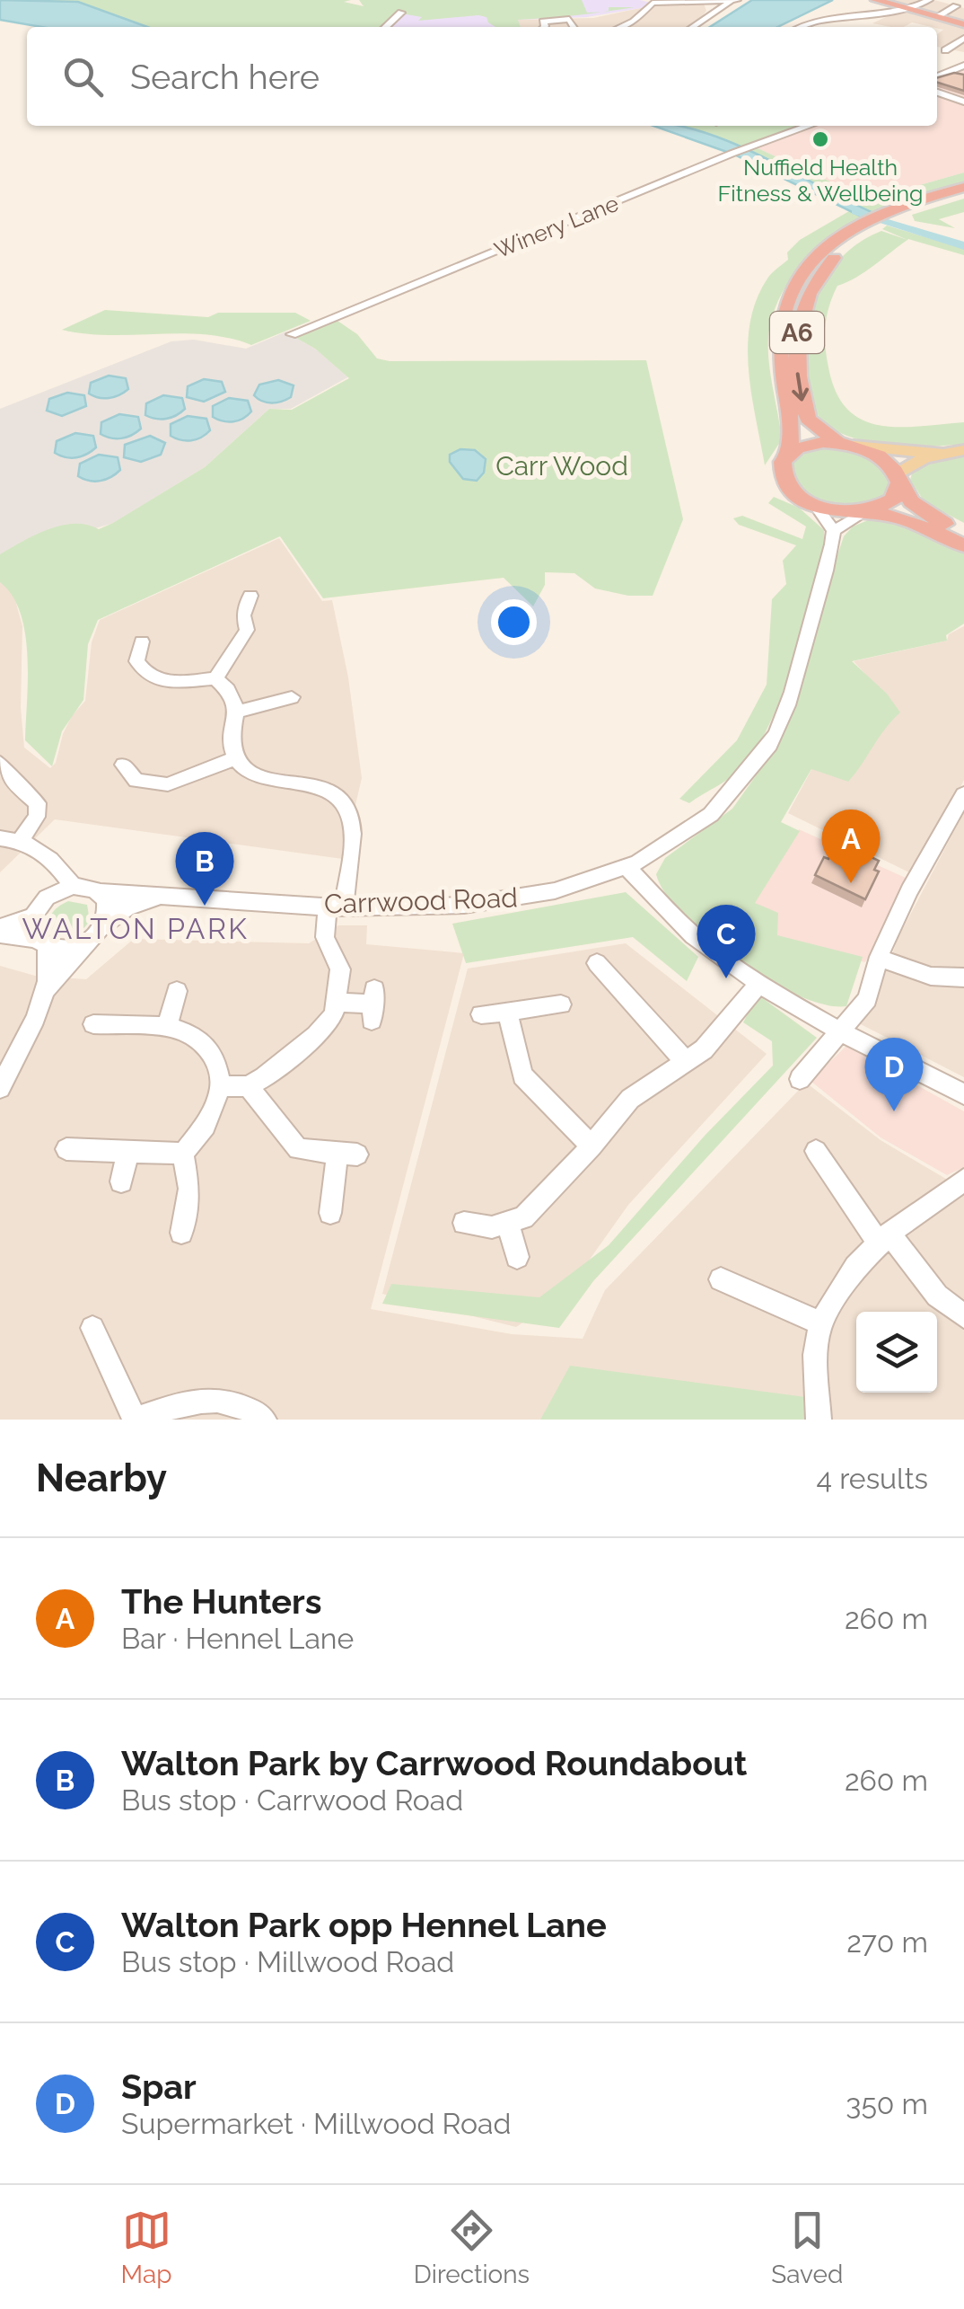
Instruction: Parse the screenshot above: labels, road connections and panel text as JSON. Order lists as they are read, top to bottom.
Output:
{
  "streets": {
    "highway": ["A6"],
    "street": ["Winery Lane", "Carrwood Road"]
  },
  "districts": ["WALTON PARK"],
  "parks": ["Carr Wood"],
  "places": ["Nuffield Health Fitness & Wellbeing"],
  "page": {
    "search": "Search here",
    "pins": [
      "A",
      "B",
      "C",
      "D"
    ],
    "heading": ["Nearby", "4 results"],
    "list": [
      {
        "mark": "A",
        "name": "The Hunters",
        "note": "Bar · Hennel Lane",
        "value": "260 m"
      },
      {
        "mark": "B",
        "name": "Walton Park by Carrwood Roundabout",
        "note": "Bus stop · Carrwood Road",
        "value": "260 m"
      },
      {
        "mark": "C",
        "name": "Walton Park opp Hennel Lane",
        "note": "Bus stop · Millwood Road",
        "value": "270 m"
      },
      {
        "mark": "D",
        "name": "Spar",
        "note": "Supermarket · Millwood Road",
        "value": "350 m"
      }
    ],
    "nav": ["Map", "Directions", "Saved"]
  }
}
